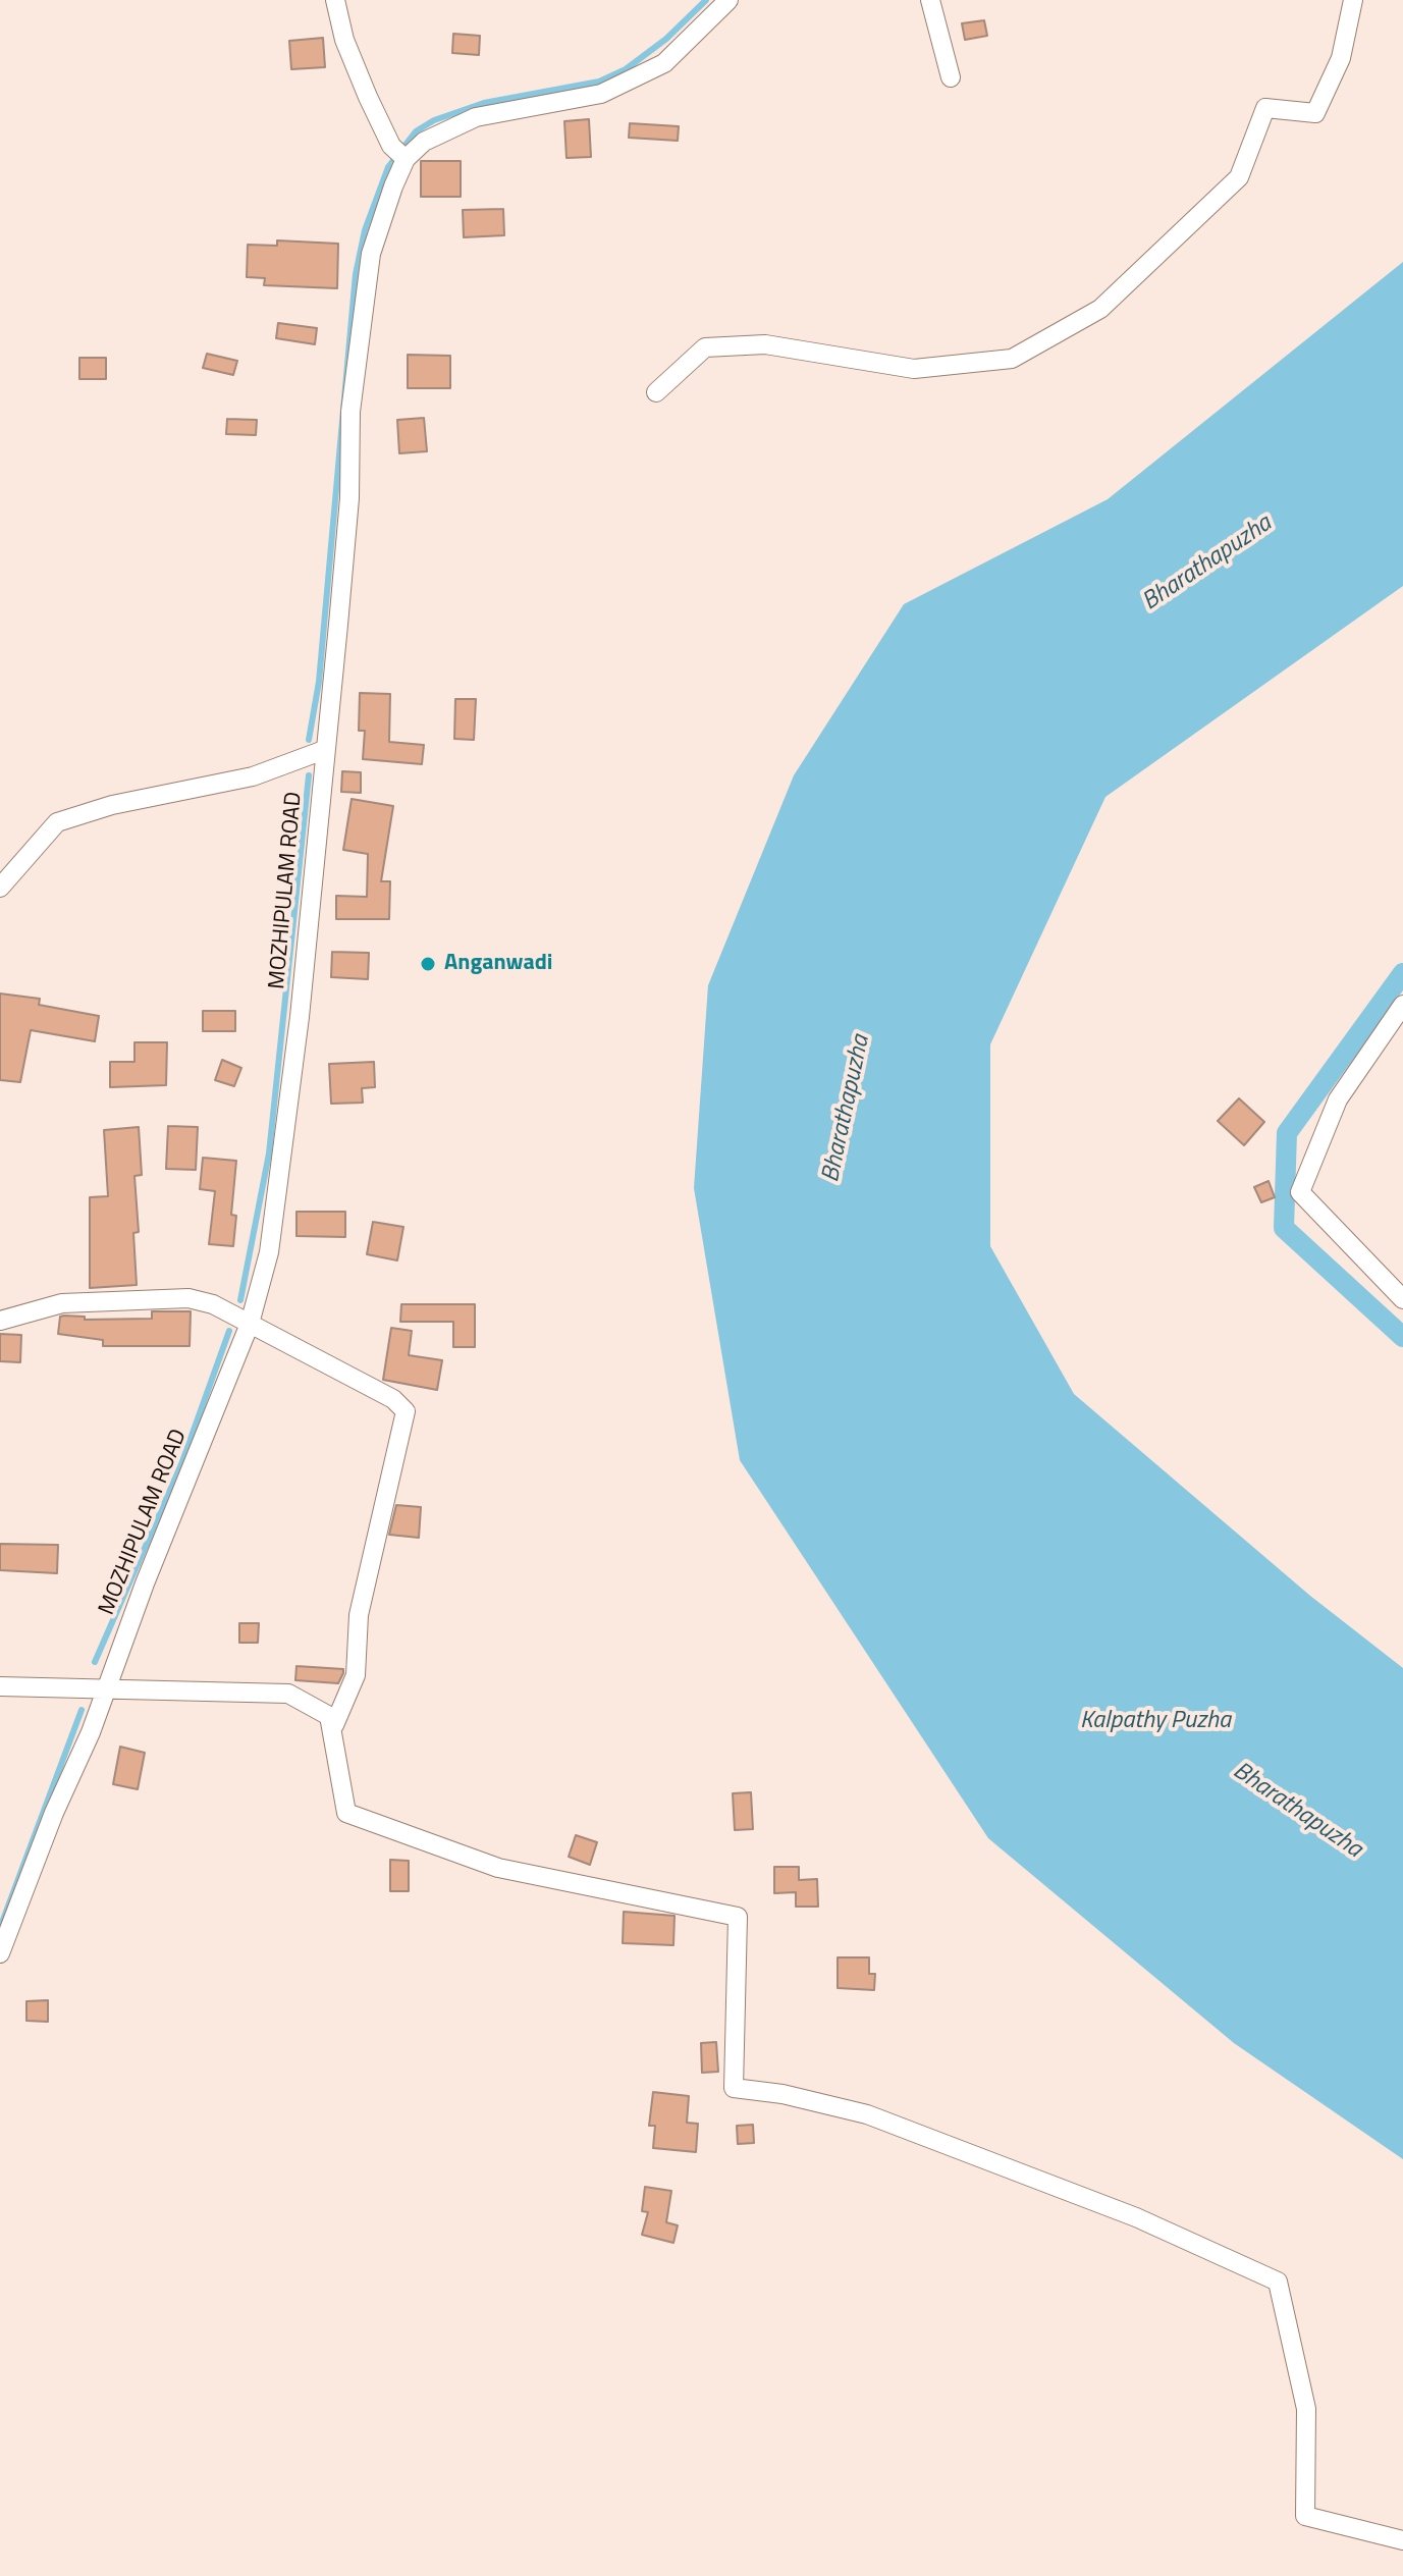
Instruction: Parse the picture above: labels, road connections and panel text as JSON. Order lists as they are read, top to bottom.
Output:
{
  "streets": {
    "street": ["MOZHIPULAM ROAD"]
  },
  "water": ["Bharathapuzha", "Kalpathy Puzha"],
  "places": ["Anganwadi"]
}
